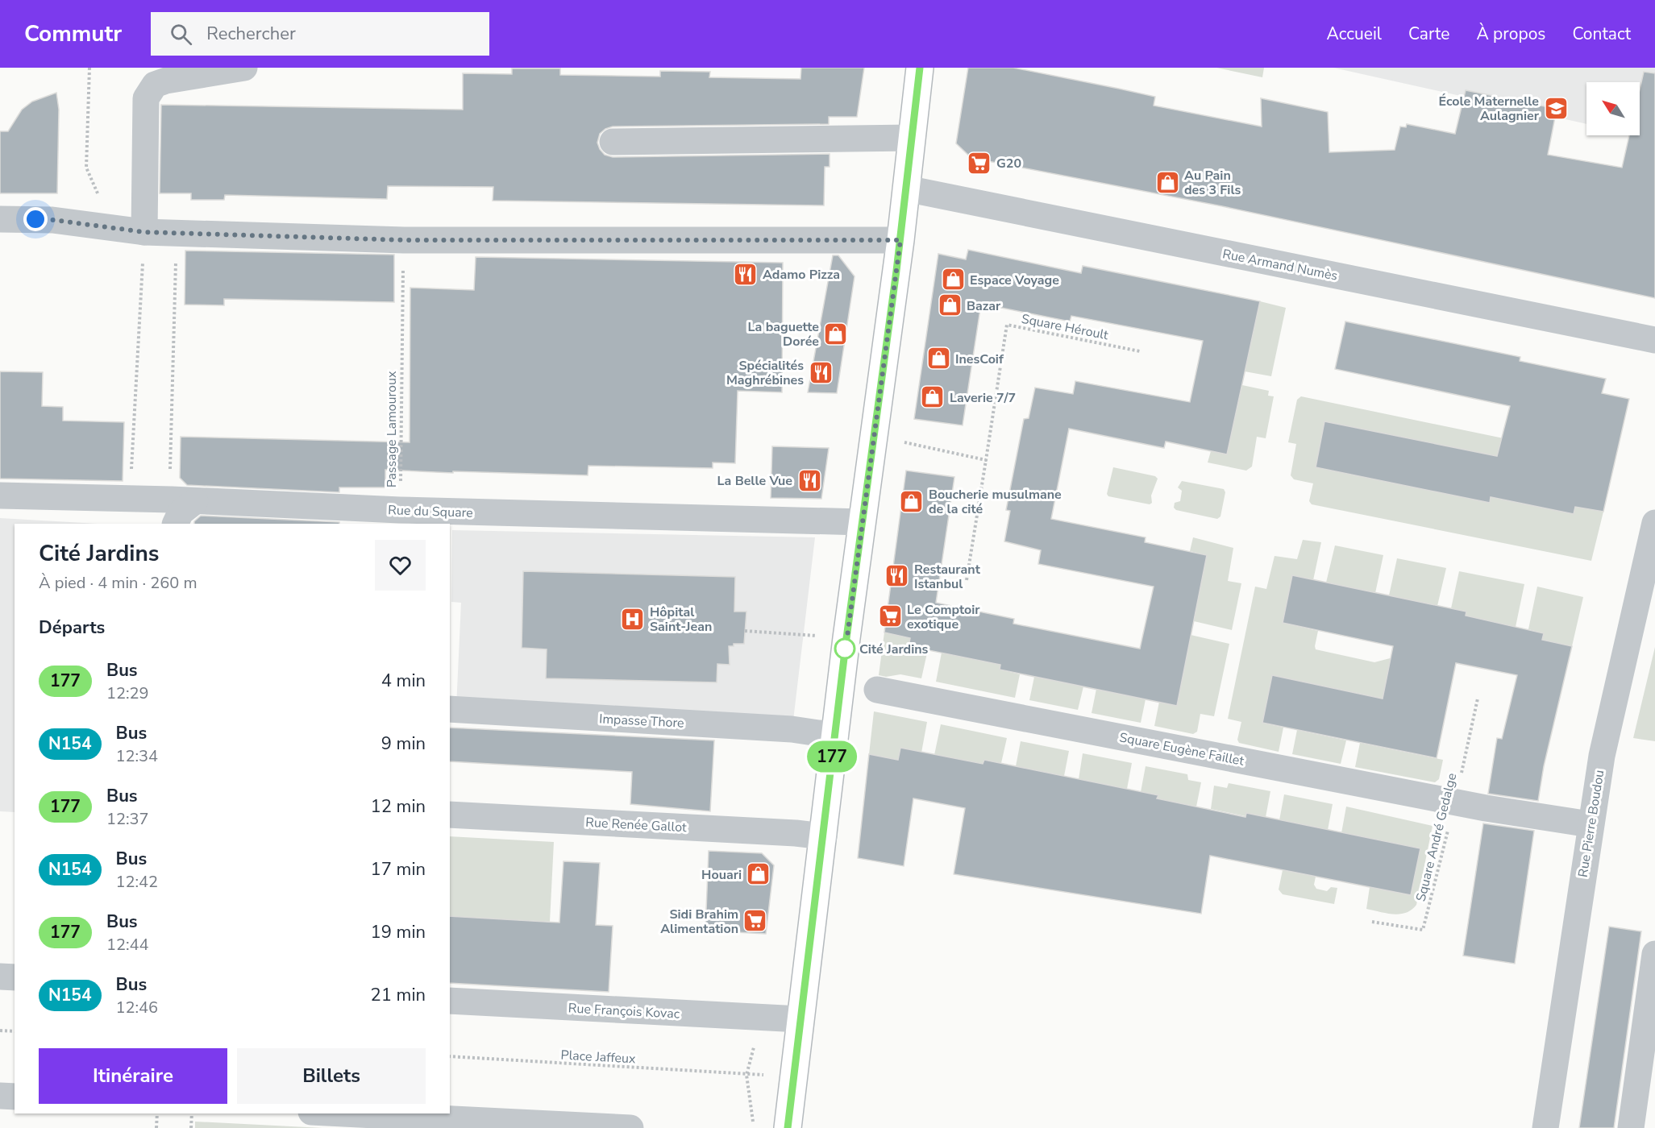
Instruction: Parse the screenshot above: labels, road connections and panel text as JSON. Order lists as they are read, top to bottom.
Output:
{
  "streets": {
    "street": [
      "Rue Armand Numès",
      "Rue du Square",
      "Impasse Thore",
      "Square Eugène Faillet",
      "Rue Pierre Boudou",
      "Rue Renée Gallot",
      "Rue François Kovac"
    ],
    "path": [
      "Square Héroult",
      "Passage Lamouroux",
      "Square André Gedalge",
      "Place Jaffeux"
    ]
  },
  "crossings": [
    ["Passage Lamouroux", "Rue du Square"],
    ["Square Eugène Faillet", "Rue Pierre Boudou"],
    ["Square Eugène Faillet", "Square André Gedalge"]
  ],
  "places": {
    "school or university": ["École Maternelle Aulagnier"],
    "supermarket": ["G20", "Le Comptoir exotique", "Sidi Brahim Alimentation"],
    "shop": [
      "Au Pain des 3 Fils",
      "Espace Voyage",
      "Bazar",
      "La baguette Dorée",
      "InesCoif",
      "Laverie 7/7",
      "Boucherie musulmane de la cité",
      "Houari"
    ],
    "restaurant": [
      "Adamo Pizza",
      "Spécialités Maghrébines",
      "La Belle Vue",
      "Restaurant Istanbul"
    ],
    "hospital": ["Hôpital Saint-Jean"],
    "other": ["Cité Jardins"]
  },
  "lines": ["bus line 177"],
  "north": "top left",
  "page": {
    "header": "Commutr",
    "search": "Rechercher",
    "nav": [
      "Accueil",
      "Carte",
      "À propos",
      "Contact"
    ],
    "on_map": "177",
    "heading": [
      ["Cité Jardins", "À pied · 4 min · 260 m"],
      "Départs"
    ],
    "list": [
      {
        "mark": "177",
        "name": "Bus",
        "note": "12:29",
        "value": "4 min"
      },
      {
        "mark": "N154",
        "name": "Bus",
        "note": "12:34",
        "value": "9 min"
      },
      {
        "mark": "177",
        "name": "Bus",
        "note": "12:37",
        "value": "12 min"
      },
      {
        "mark": "N154",
        "name": "Bus",
        "note": "12:42",
        "value": "17 min"
      },
      {
        "mark": "177",
        "name": "Bus",
        "note": "12:44",
        "value": "19 min"
      },
      {
        "mark": "N154",
        "name": "Bus",
        "note": "12:46",
        "value": "21 min"
      }
    ],
    "buttons": ["Itinéraire", "Billets"]
  }
}
